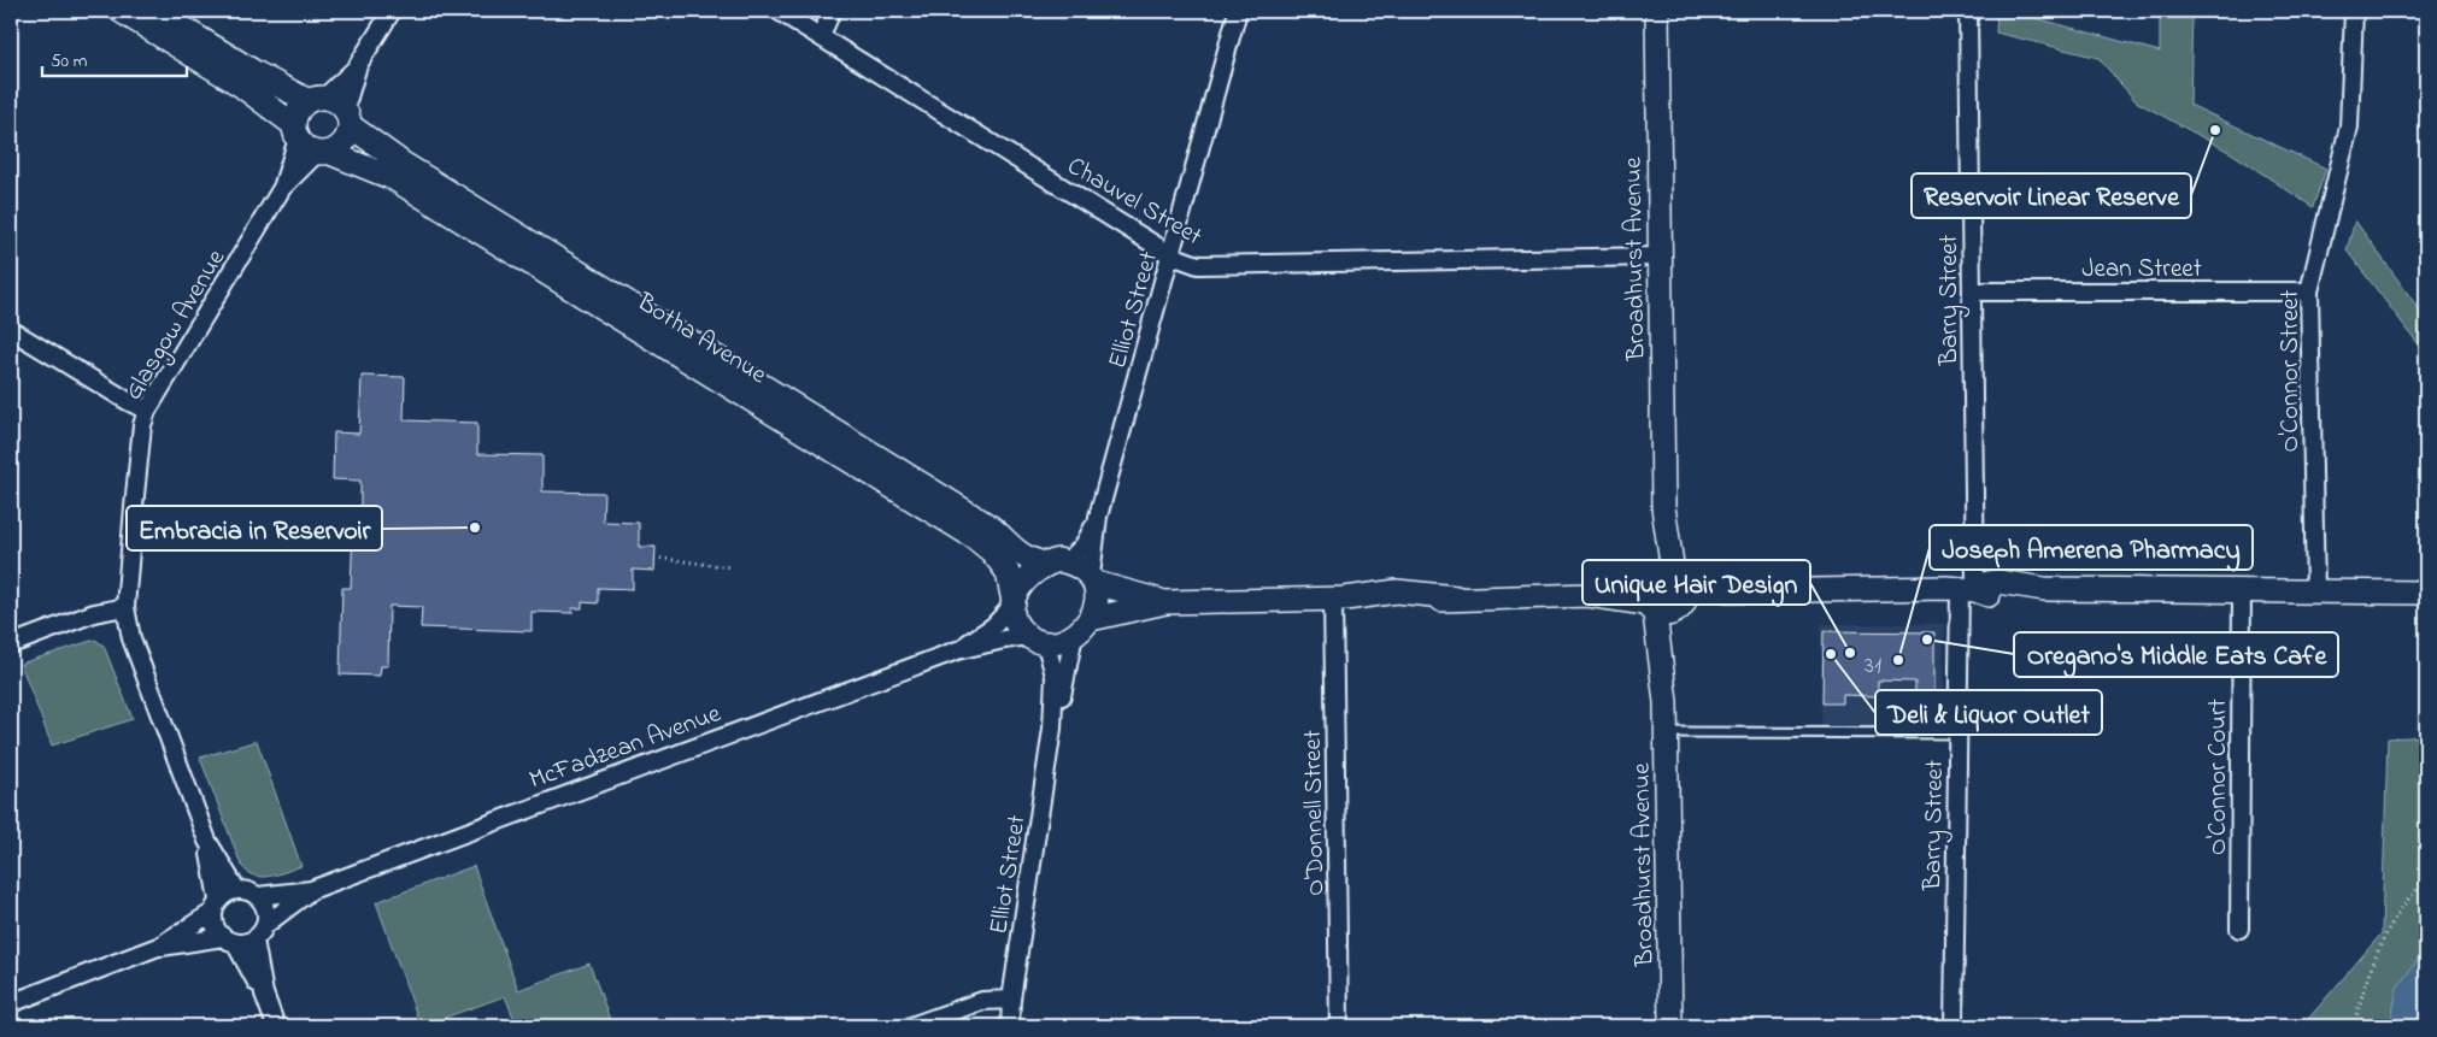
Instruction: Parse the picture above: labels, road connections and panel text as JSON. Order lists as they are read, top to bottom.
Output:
{
  "streets": {
    "street": [
      "Chauvel Street",
      "Broadhurst Avenue",
      "Jean Street",
      "Barry Street",
      "Elliot Street",
      "Glasgow Avenue",
      "Botha Avenue",
      "O'Connor Street",
      "McFadzean Avenue",
      "O'Connor Court",
      "O'Donnell Street"
    ]
  },
  "crossings": [
    ["Chauvel Street", "Broadhurst Avenue"],
    ["Chauvel Street", "Elliot Street"],
    ["Jean Street", "Barry Street"],
    ["Jean Street", "O'Connor Street"],
    ["Elliot Street", "Botha Avenue"],
    ["Elliot Street", "McFadzean Avenue"],
    ["Glasgow Avenue", "Botha Avenue"],
    ["Glasgow Avenue", "McFadzean Avenue"],
    ["Botha Avenue", "McFadzean Avenue"]
  ],
  "places": [
    "Reservoir Linear Reserve",
    "Embracia in Reservoir",
    "Oregano's Middle Eats Cafe",
    "Unique Hair Design",
    "Deli & Liquor Outlet",
    "Joseph Amerena Pharmacy"
  ],
  "house_numbers": ["31"],
  "scale_bar": "50 m"
}
